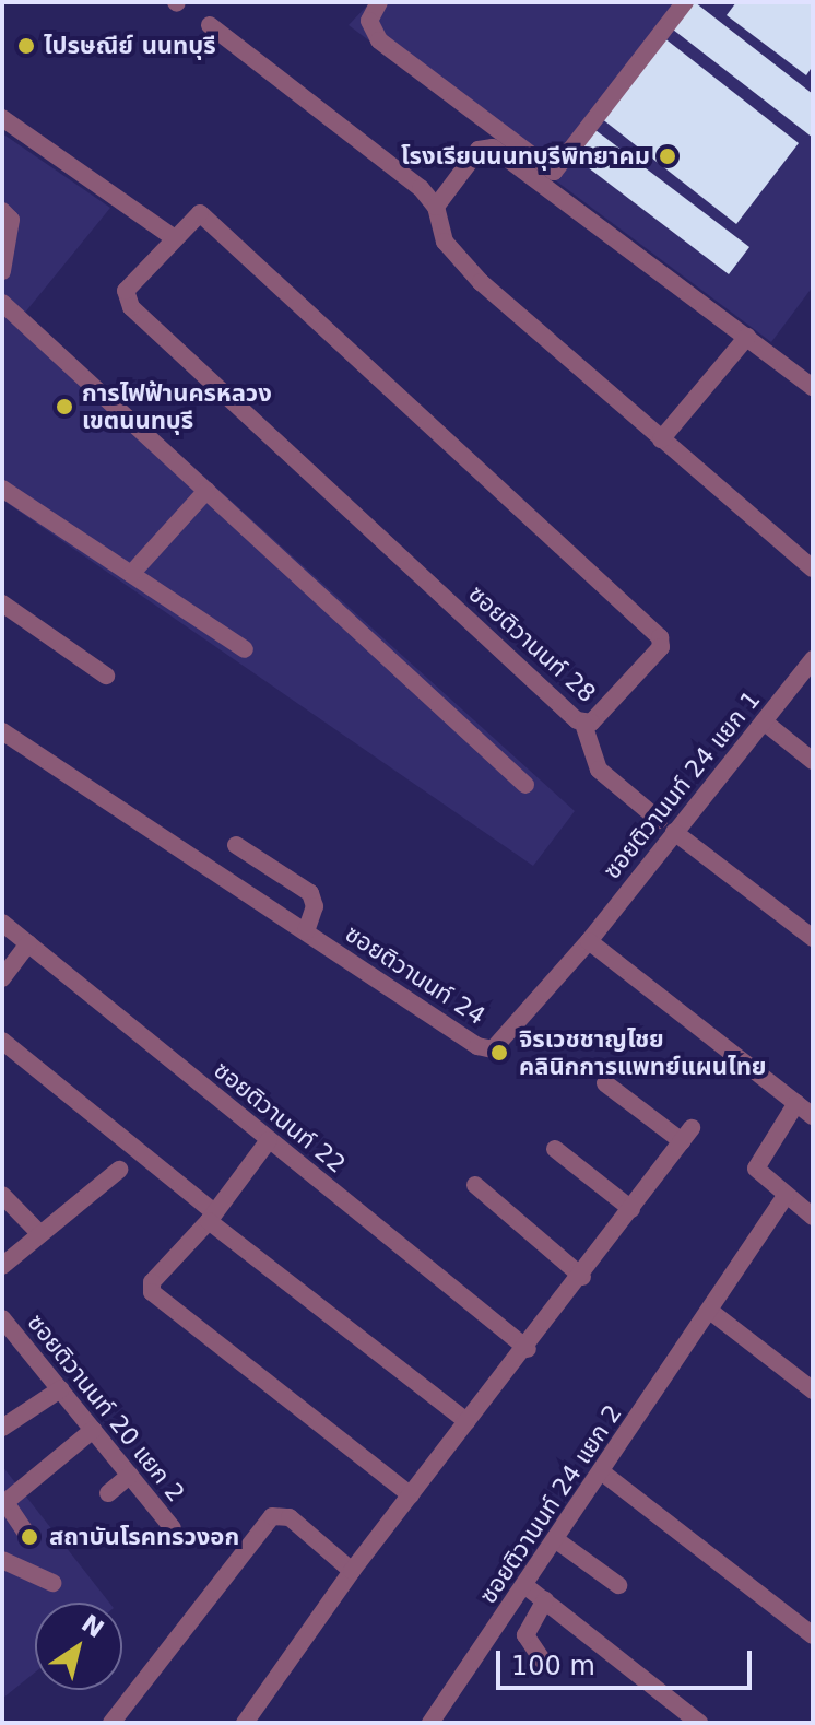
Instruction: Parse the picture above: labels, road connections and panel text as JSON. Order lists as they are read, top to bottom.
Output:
{
  "streets": {
    "street": [
      "ซอยติวานนท์ 28",
      "ซอยติวานนท์ 24 แยก 1",
      "ซอยติวานนท์ 24",
      "ซอยติวานนท์ 22",
      "ซอยติวานนท์ 20 แยก 2",
      "ซอยติวานนท์ 24 แยก 2"
    ]
  },
  "crossings": [
    ["ซอยติวานนท์ 24 แยก 1", "ซอยติวานนท์ 24"]
  ],
  "places": [
    "ไปรษณีย์ นนทบุรี",
    "โรงเรียนนนทบุรีพิทยาคม",
    "การไฟฟ้านครหลวง เขตนนทบุรี",
    "จิรเวชชาญไชย คลินิกการแพทย์แผนไทย",
    "สถาบันโรคทรวงอก"
  ],
  "scale_bar": "100 m",
  "north": "top right"
}
